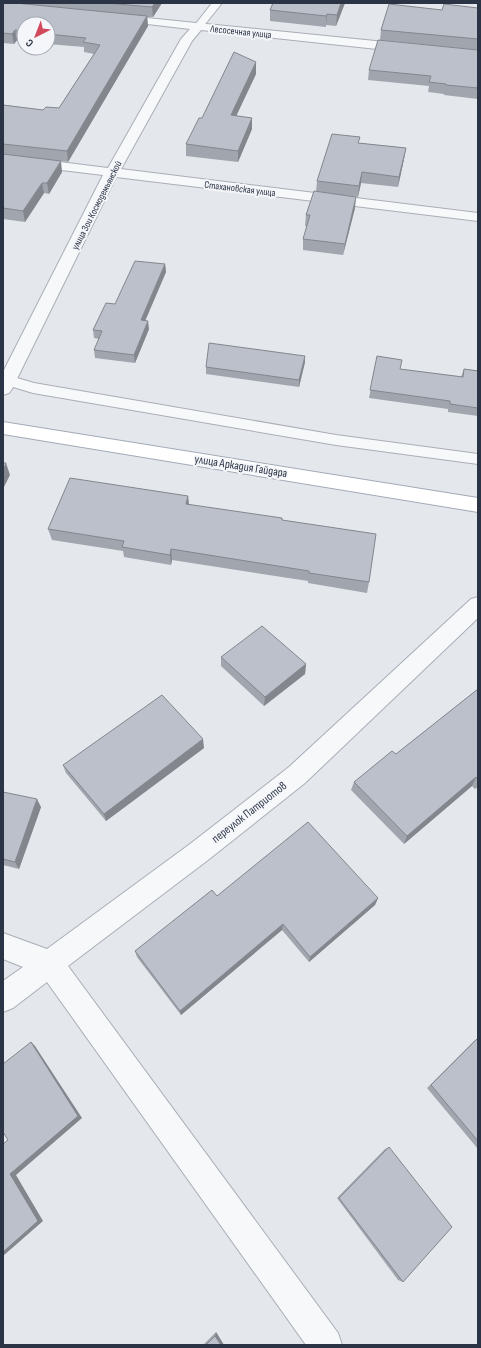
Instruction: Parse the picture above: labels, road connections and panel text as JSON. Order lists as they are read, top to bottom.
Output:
{
  "streets": {
    "main road": ["улица Аркадия Гайдара"],
    "street": [
      "Лесосечная улица",
      "Стахановская улица",
      "улица Зои Космодемьянской",
      "переулок Патриотов"
    ]
  },
  "crossings": [
    ["Лесосечная улица", "улица Зои Космодемьянской"],
    ["Стахановская улица", "улица Зои Космодемьянской"]
  ],
  "north": "bottom left"
}
